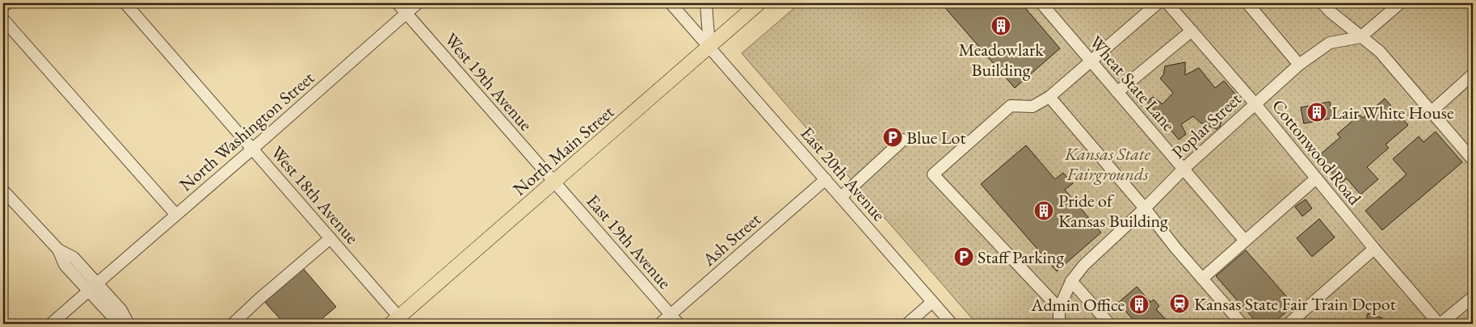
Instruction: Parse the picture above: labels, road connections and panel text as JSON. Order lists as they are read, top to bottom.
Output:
{
  "streets": {
    "main road": ["North Main Street"],
    "street": [
      "West 19th Avenue",
      "Wheat State Lane",
      "Poplar Street",
      "North Washington Street",
      "Cottonwood Road",
      "East 20th Avenue",
      "West 18th Avenue",
      "Ash Street",
      "East 19th Avenue"
    ]
  },
  "crossings": [
    ["West 19th Avenue", "North Washington Street"],
    ["West 19th Avenue", "North Main Street"],
    ["West 19th Avenue", "East 19th Avenue"],
    ["Wheat State Lane", "Poplar Street"],
    ["Poplar Street", "Cottonwood Road"],
    ["North Washington Street", "West 18th Avenue"],
    ["North Main Street", "East 20th Avenue"],
    ["North Main Street", "West 18th Avenue"],
    ["North Main Street", "East 19th Avenue"],
    ["East 20th Avenue", "Ash Street"],
    ["Ash Street", "East 19th Avenue"]
  ],
  "parks": ["Kansas State Fairgrounds"],
  "places": {
    "building": [
      "Meadowlark Building",
      "Lair White House",
      "Pride of Kansas Building",
      "Admin Office"
    ],
    "parking": ["Blue Lot", "Staff Parking"],
    "station": ["Kansas State Fair Train Depot"]
  }
}
